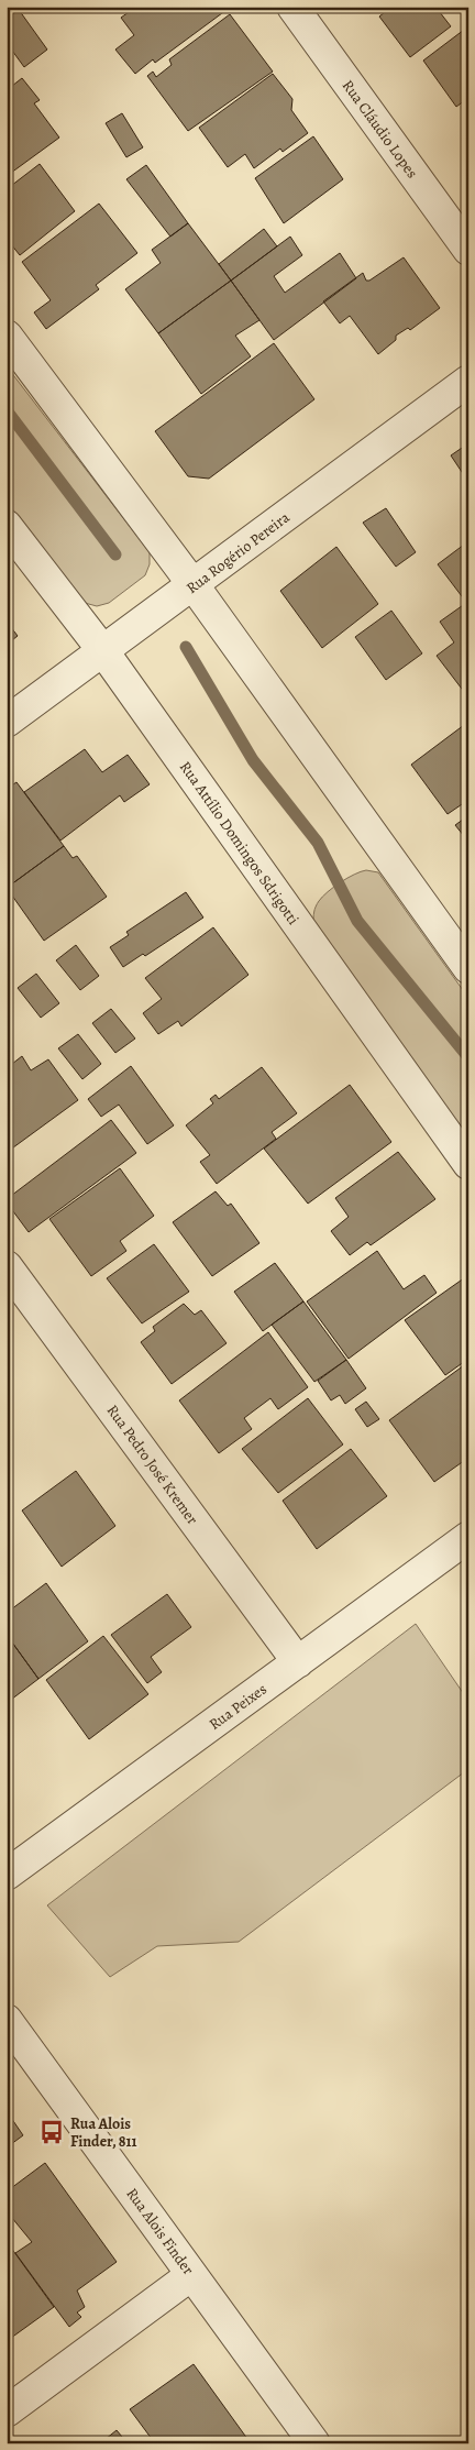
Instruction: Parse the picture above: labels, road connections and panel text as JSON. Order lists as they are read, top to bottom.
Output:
{
  "streets": {
    "street": [
      "Rua Cláudio Lopes",
      "Rua Rogério Pereira",
      "Rua Attílio Domingos Sdrigotti",
      "Rua Pedro José Kremer",
      "Rua Peixes",
      "Rua Alois Finder"
    ]
  },
  "crossings": [
    ["Rua Rogério Pereira", "Rua Attílio Domingos Sdrigotti"],
    ["Rua Pedro José Kremer", "Rua Peixes"]
  ],
  "places": {
    "bus stop": ["Rua Alois Finder, 811"]
  }
}
